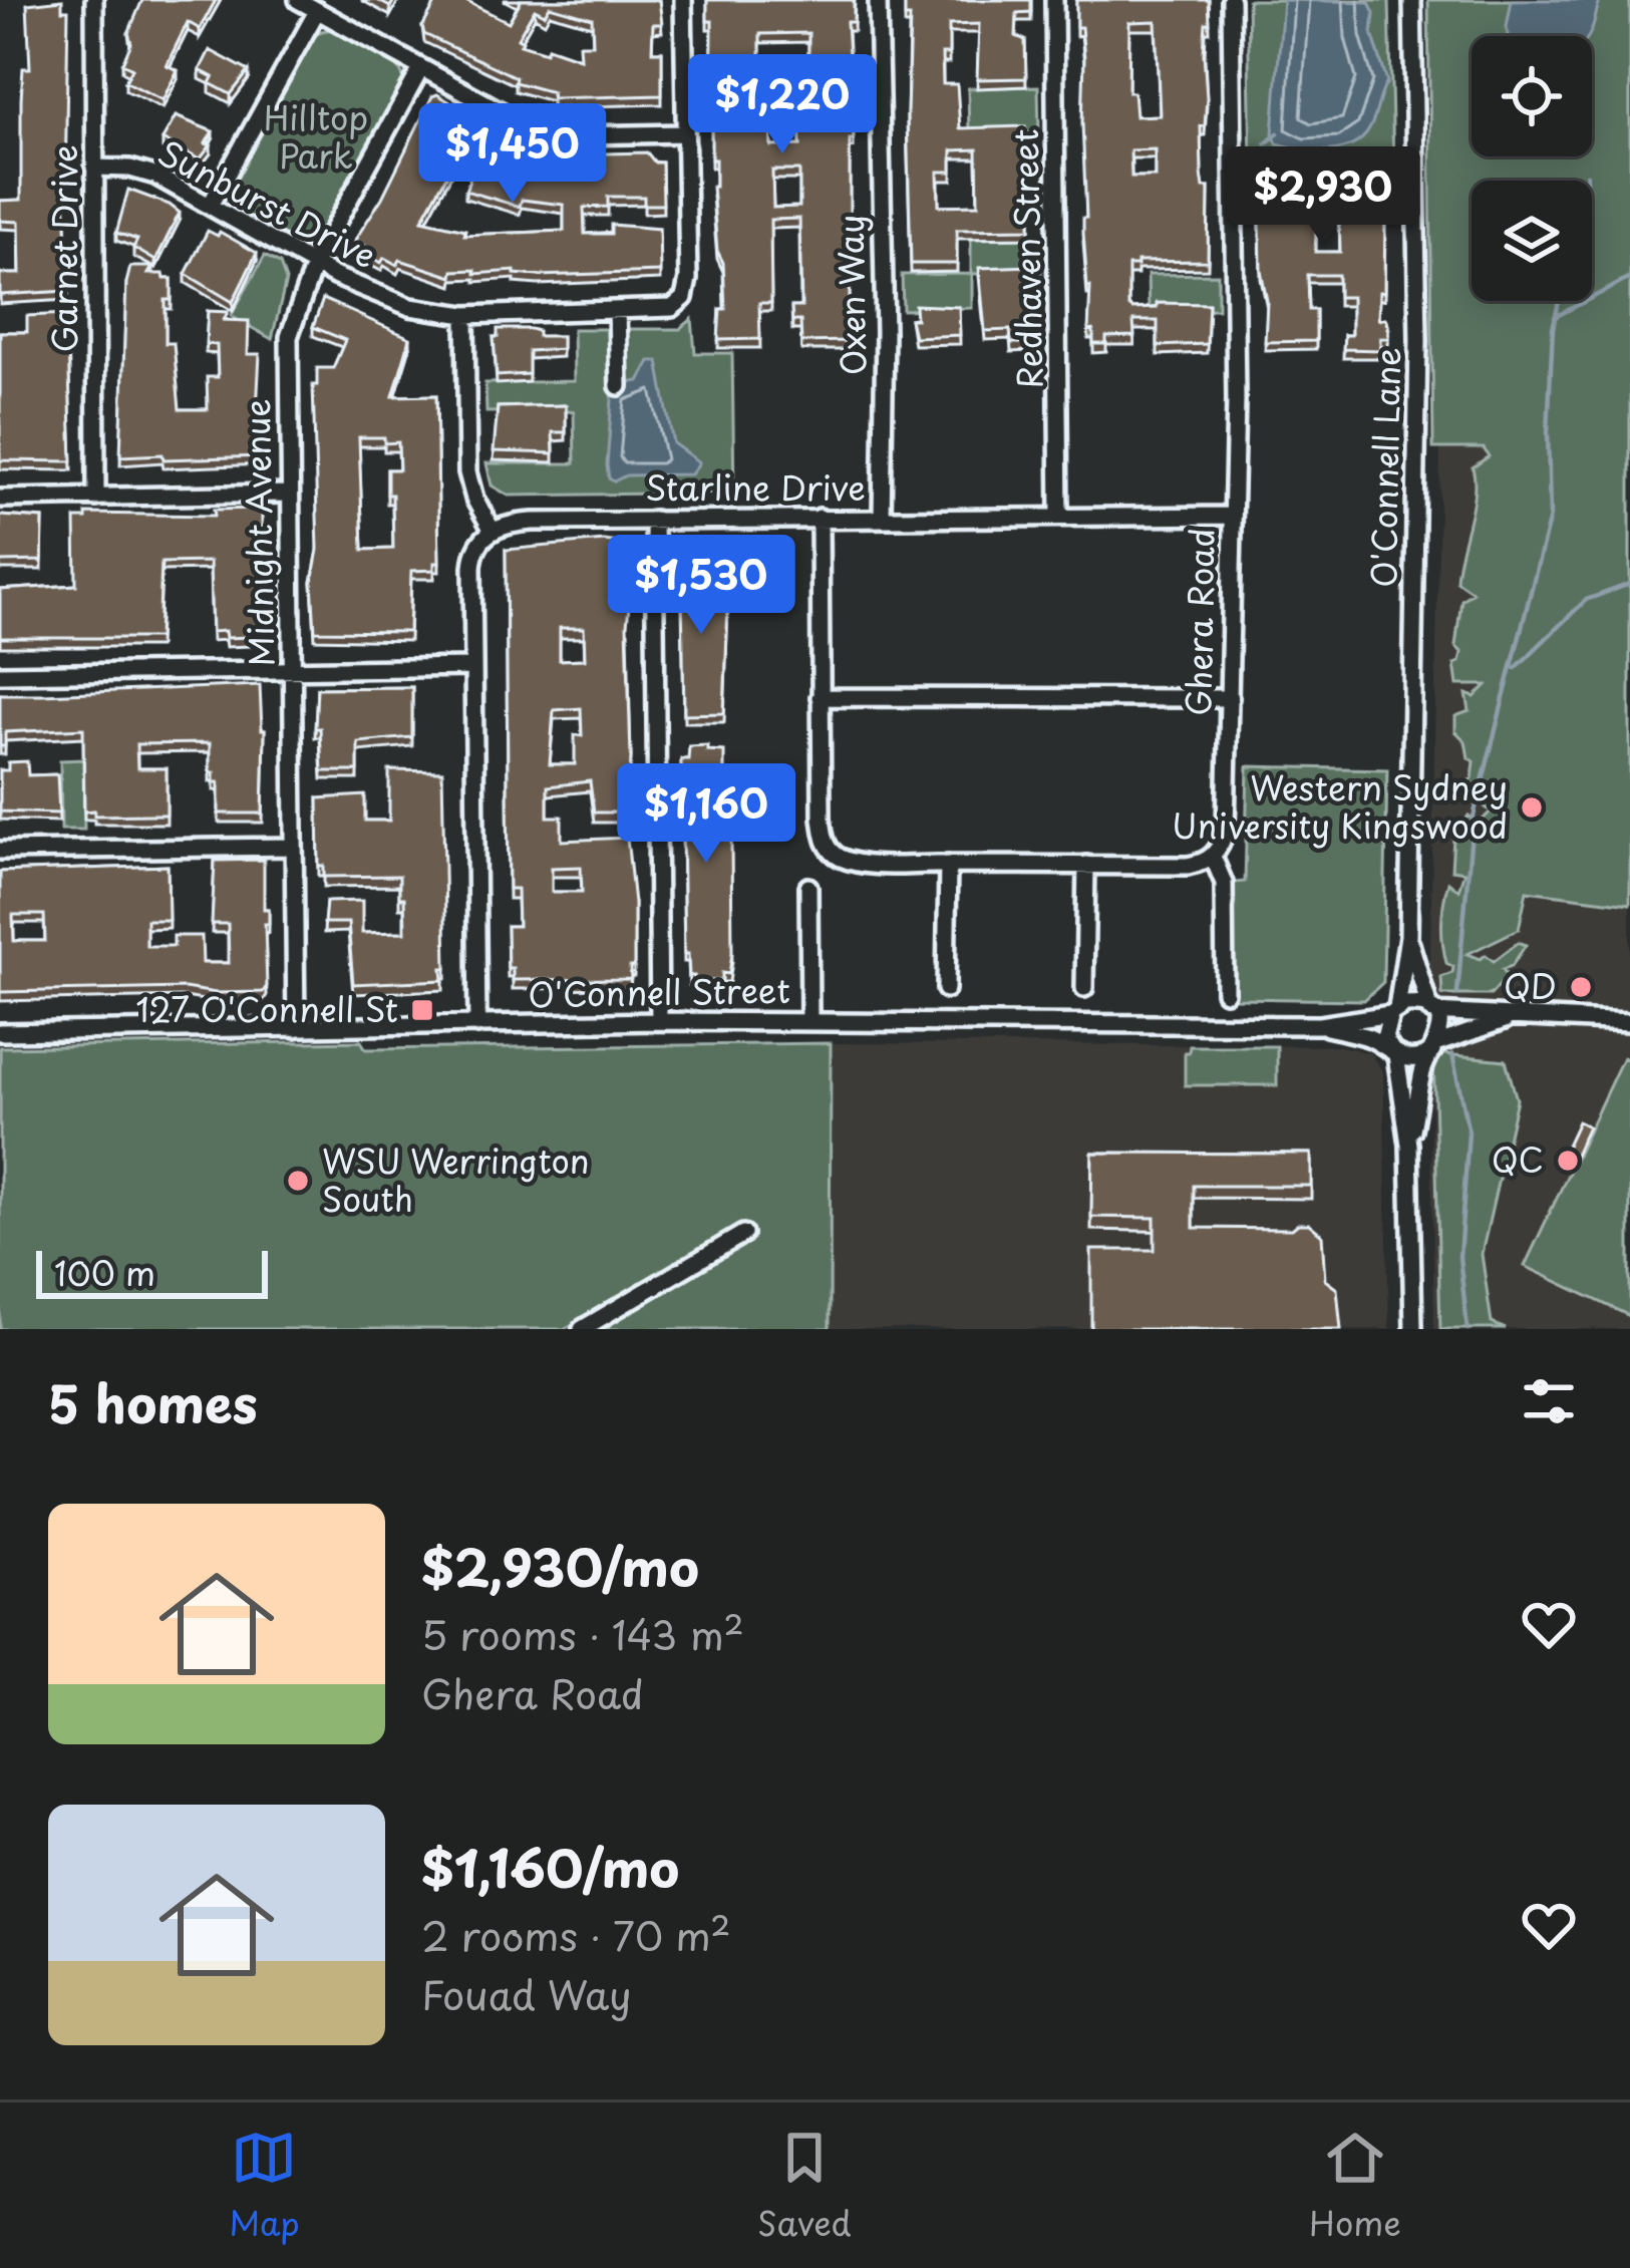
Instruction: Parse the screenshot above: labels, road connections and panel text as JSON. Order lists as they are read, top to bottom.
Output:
{
  "streets": {
    "street": [
      "Sunburst Drive",
      "Garnet Drive",
      "Redhaven Street",
      "Oxen Way",
      "O'Connell Lane",
      "Starline Drive",
      "Midnight Avenue",
      "Ghera Road",
      "O'Connell Street"
    ]
  },
  "crossings": [
    ["Sunburst Drive", "Garnet Drive"],
    ["Sunburst Drive", "Midnight Avenue"],
    ["Redhaven Street", "Starline Drive"],
    ["Oxen Way", "Starline Drive"],
    ["O'Connell Lane", "O'Connell Street"],
    ["Starline Drive", "Ghera Road"],
    ["Midnight Avenue", "O'Connell Street"]
  ],
  "parks": ["Hilltop Park"],
  "places": {
    "other": [
      "Western Sydney University Kingswood",
      "QD",
      "QC",
      "WSU Werrington South"
    ],
    "transit": ["127 O'Connell St"]
  },
  "scale_bar": "100 m",
  "page": {
    "price": [
      "$1,220",
      "$1,450",
      "$2,930",
      "$1,530",
      "$1,160"
    ],
    "scale": "100 m",
    "heading": "5 homes",
    "list": [
      {
        "name": "$2,930/mo",
        "note": "5 rooms · 143 m² · Ghera Road"
      },
      {
        "name": "$1,160/mo",
        "note": "2 rooms · 70 m² · Fouad Way"
      }
    ],
    "tabs": ["Map", "Saved", "Home"]
  }
}
